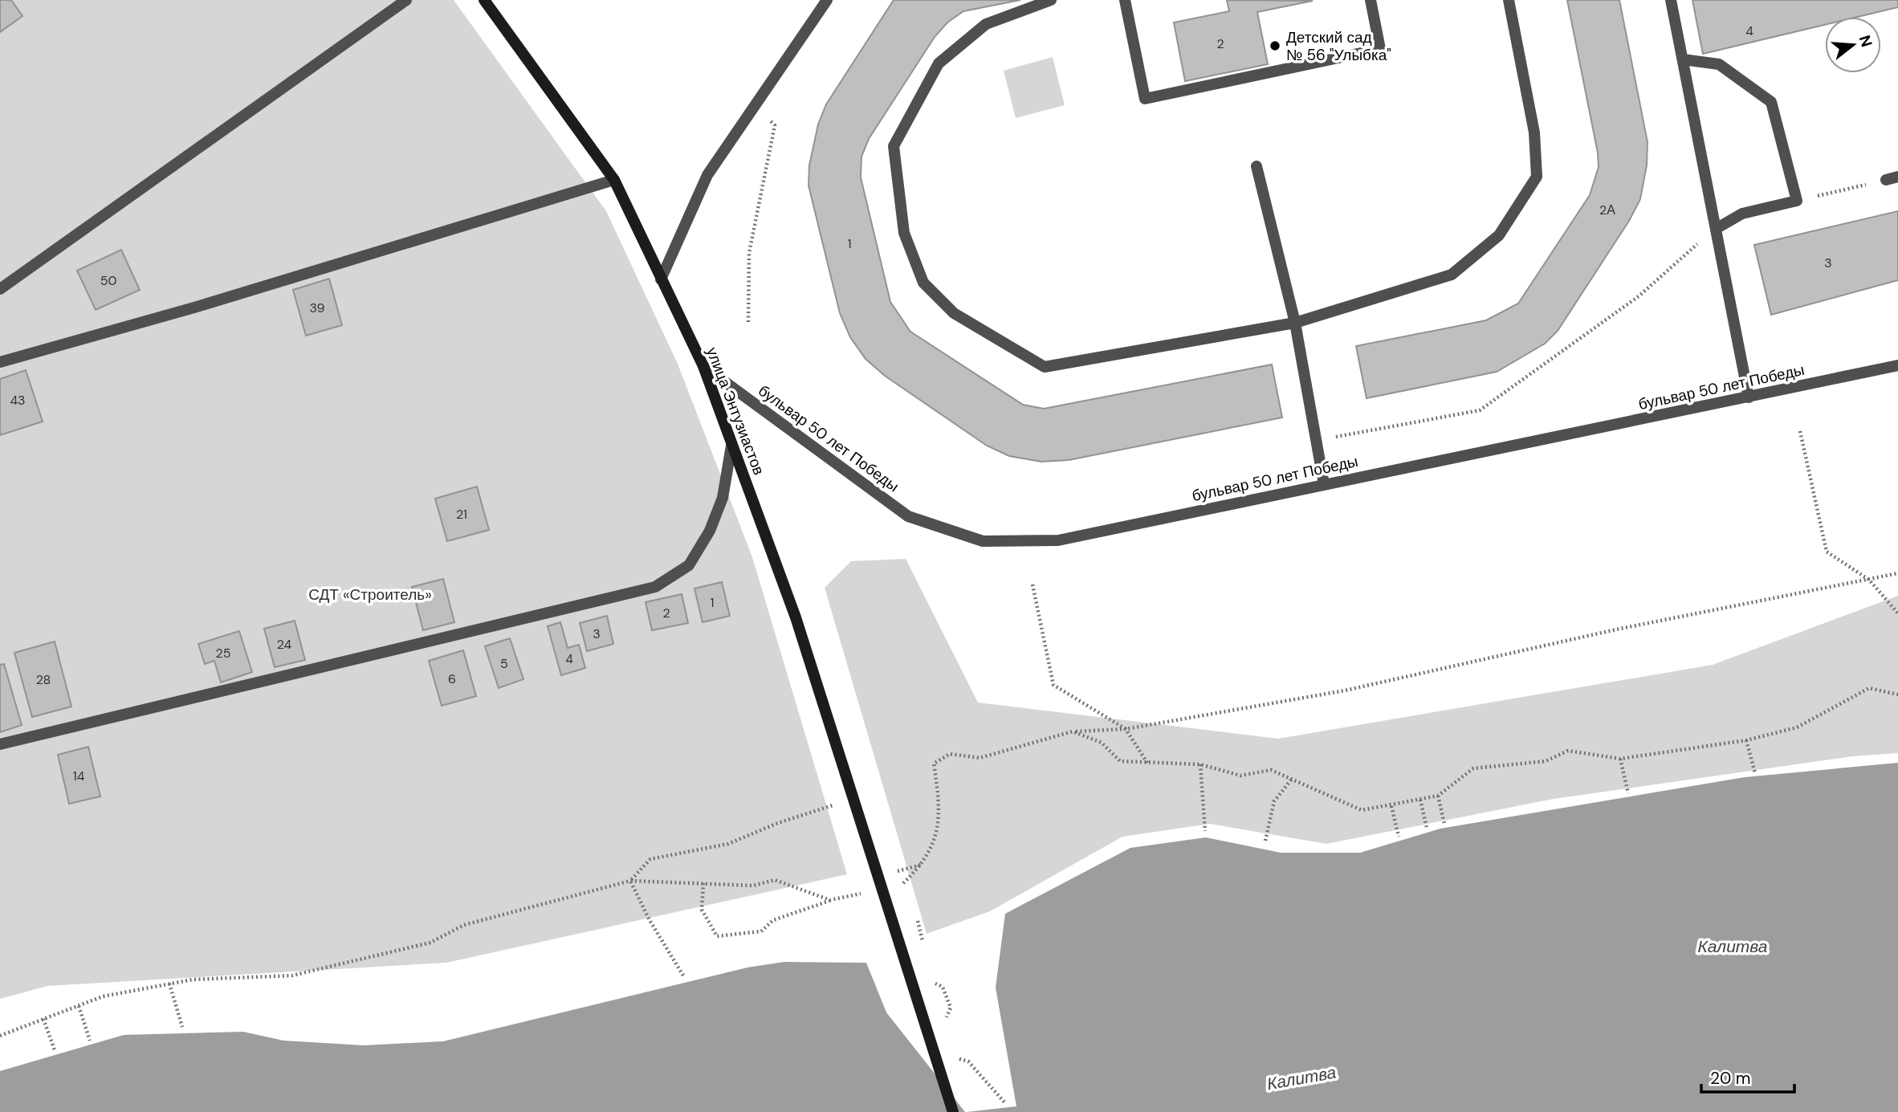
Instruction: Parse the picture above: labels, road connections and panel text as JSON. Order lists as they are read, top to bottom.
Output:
{
  "streets": {
    "main road": ["улица Энтузиастов"],
    "street": ["бульвар 50 лет Победы"]
  },
  "crossings": [
    ["бульвар 50 лет Победы", "улица Энтузиастов"]
  ],
  "water": ["Калитва"],
  "parks": ["СДТ «Строитель»"],
  "places": ["Детский сад № 56 \"Улыбка\""],
  "house_numbers": [
    "4",
    "2",
    "2А",
    "1",
    "3",
    "50",
    "39",
    "43",
    "21",
    "1",
    "2",
    "3",
    "24",
    "25",
    "4",
    "5",
    "6",
    "28",
    "14"
  ],
  "scale_bar": "20 m",
  "north": "right"
}
